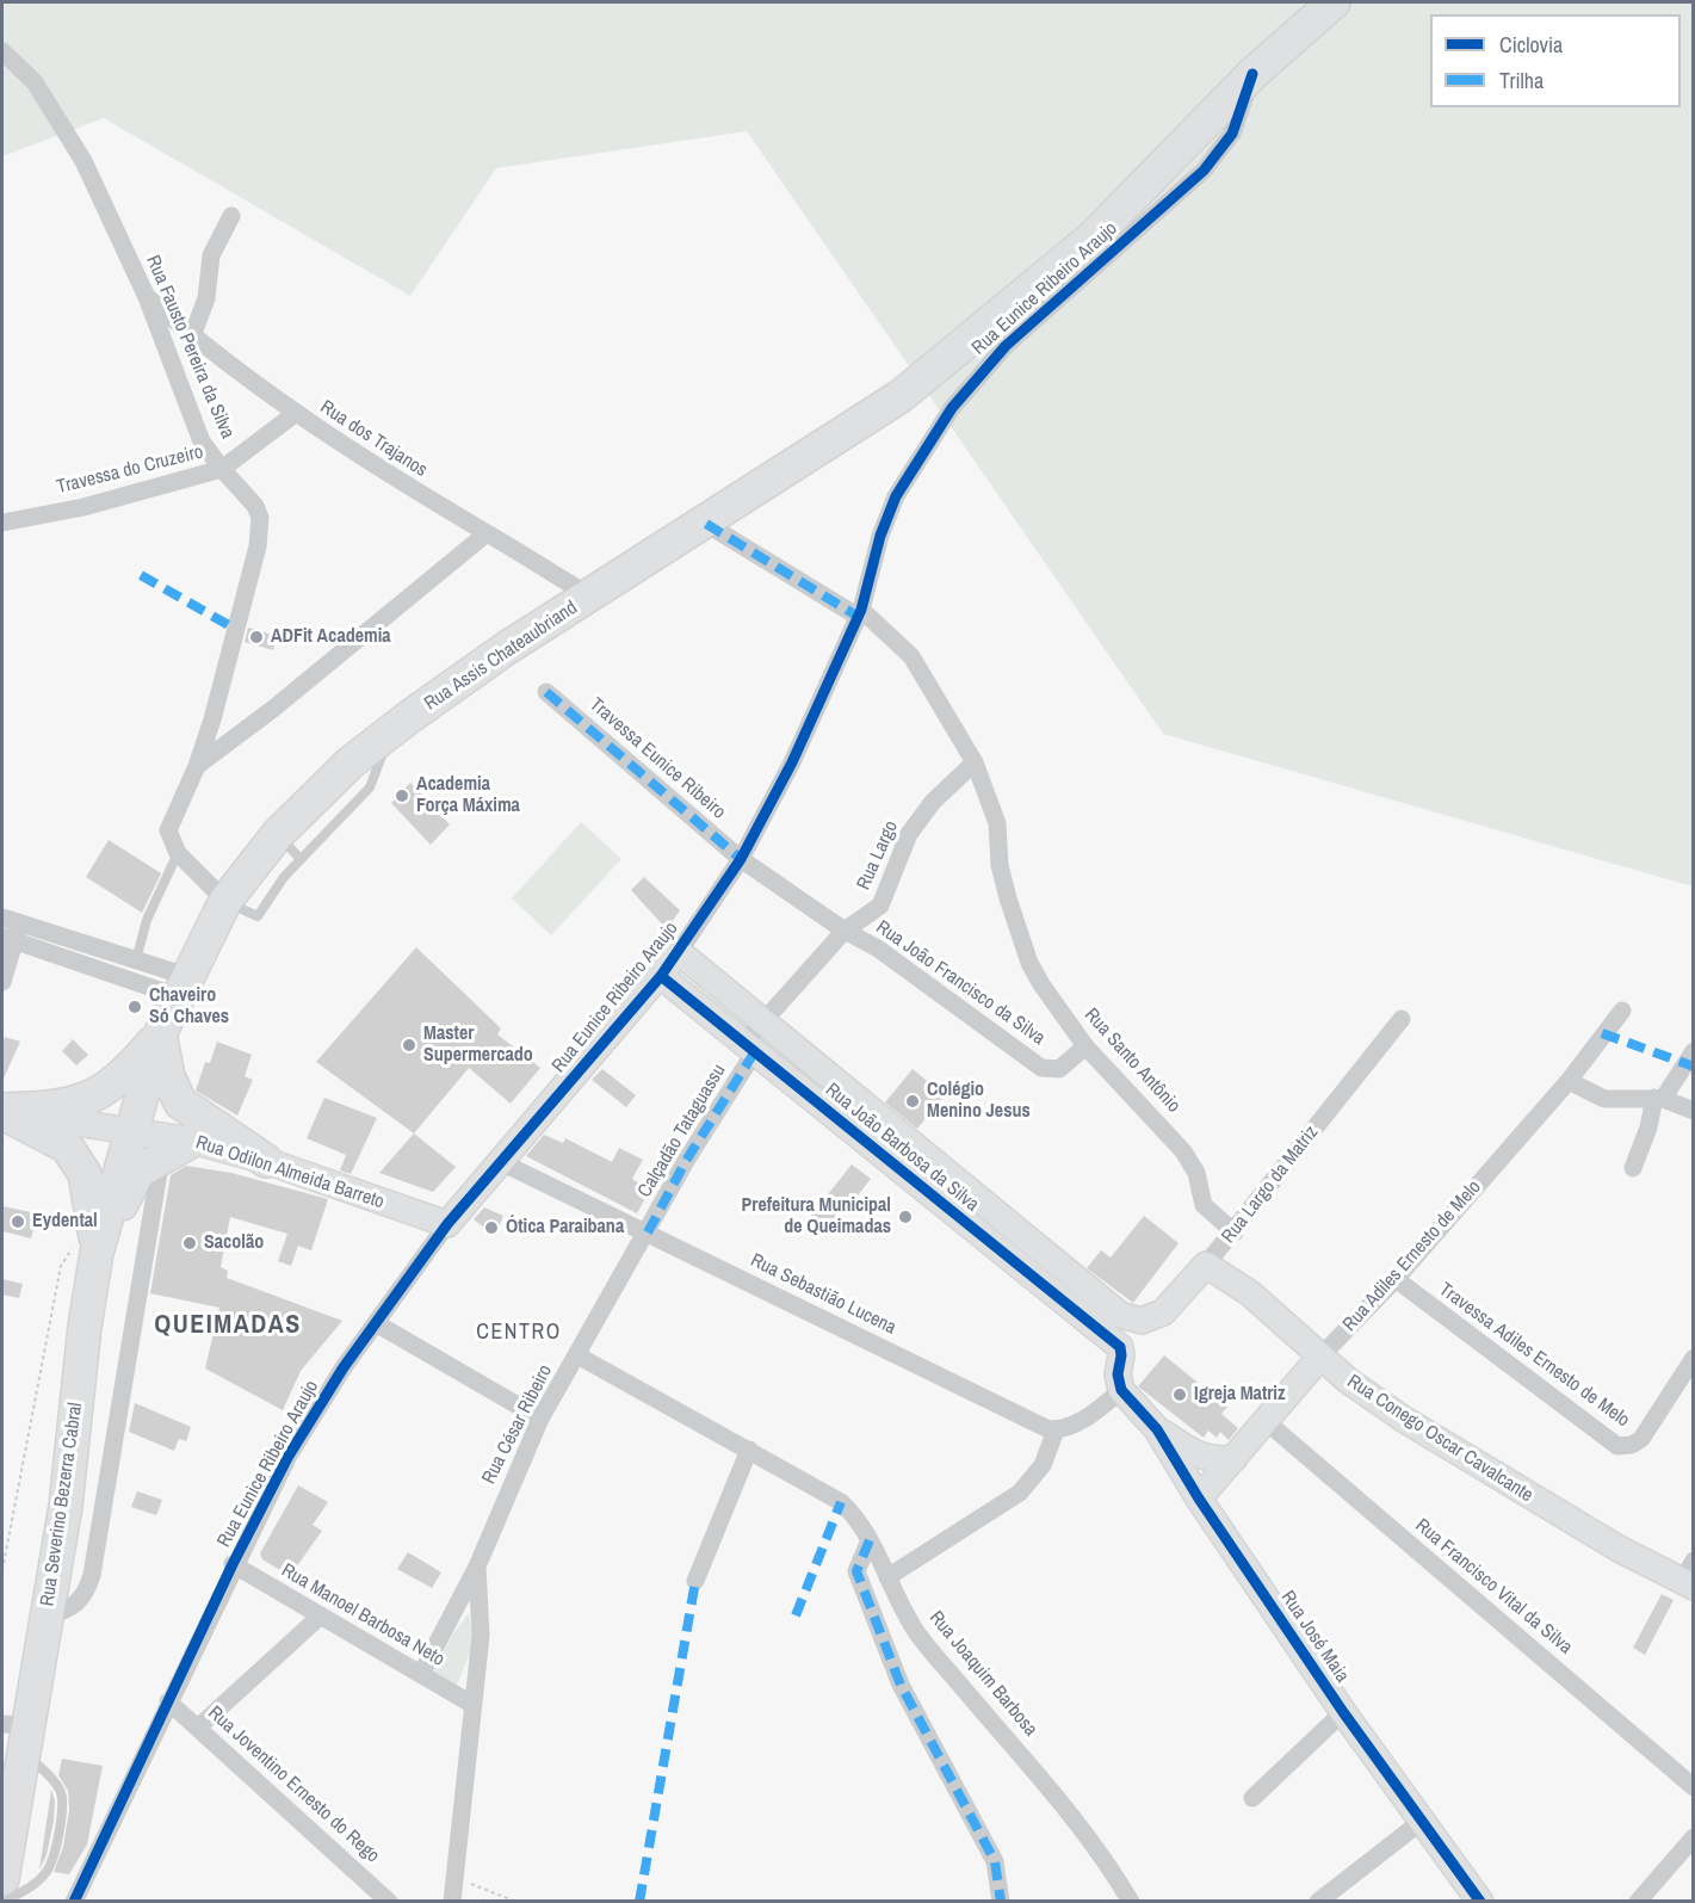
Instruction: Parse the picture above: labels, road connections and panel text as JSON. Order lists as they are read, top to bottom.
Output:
{
  "streets": {
    "highway": ["Rua Assis Chateaubriand", "Rua Severino Bezerra Cabral"],
    "street": [
      "Rua Eunice Ribeiro Araujo",
      "Rua Fausto Pereira da Silva",
      "Rua dos Trajanos",
      "Travessa do Cruzeiro",
      "Travessa Eunice Ribeiro",
      "Rua Largo",
      "Rua João Francisco da Silva",
      "Rua Santo Antônio",
      "Calçadão Tataguassu",
      "Rua João Barbosa da Silva",
      "Rua Odilon Almeida Barreto",
      "Rua Largo da Matriz",
      "Rua Adiles Ernesto de Melo",
      "Rua Sebastião Lucena",
      "Travessa Adiles Ernesto de Melo",
      "Rua César Ribeiro",
      "Rua Conego Oscar Cavalcante",
      "Rua Francisco Vital da Silva",
      "Rua Manoel Barbosa Neto",
      "Rua José Maia",
      "Rua Joaquim Barbosa",
      "Rua Joventino Ernesto do Rego"
    ]
  },
  "crossings": [
    ["Rua Eunice Ribeiro Araujo", "Rua Assis Chateaubriand"],
    ["Rua Eunice Ribeiro Araujo", "Travessa Eunice Ribeiro"],
    ["Rua Eunice Ribeiro Araujo", "Rua Santo Antônio"],
    ["Rua Eunice Ribeiro Araujo", "Rua João Barbosa da Silva"],
    ["Rua Eunice Ribeiro Araujo", "Rua Odilon Almeida Barreto"],
    ["Rua Eunice Ribeiro Araujo", "Rua Sebastião Lucena"],
    ["Rua Eunice Ribeiro Araujo", "Rua Manoel Barbosa Neto"],
    ["Rua Eunice Ribeiro Araujo", "Rua Joventino Ernesto do Rego"],
    ["Rua Fausto Pereira da Silva", "Rua dos Trajanos"],
    ["Rua Fausto Pereira da Silva", "Travessa do Cruzeiro"],
    ["Rua dos Trajanos", "Travessa do Cruzeiro"],
    ["Rua dos Trajanos", "Rua Assis Chateaubriand"],
    ["Rua Assis Chateaubriand", "Rua Santo Antônio"],
    ["Rua Assis Chateaubriand", "Rua Odilon Almeida Barreto"],
    ["Rua Assis Chateaubriand", "Rua Severino Bezerra Cabral"],
    ["Travessa Eunice Ribeiro", "Rua Largo"],
    ["Travessa Eunice Ribeiro", "Rua João Francisco da Silva"],
    ["Rua Largo", "Rua João Francisco da Silva"],
    ["Rua Largo", "Rua Santo Antônio"],
    ["Rua Largo", "Calçadão Tataguassu"],
    ["Rua Largo", "Rua João Barbosa da Silva"],
    ["Rua João Francisco da Silva", "Rua Santo Antônio"],
    ["Rua Santo Antônio", "Rua Largo da Matriz"],
    ["Calçadão Tataguassu", "Rua João Barbosa da Silva"],
    ["Calçadão Tataguassu", "Rua Sebastião Lucena"],
    ["Calçadão Tataguassu", "Rua César Ribeiro"],
    ["Rua João Barbosa da Silva", "Rua Largo da Matriz"],
    ["Rua João Barbosa da Silva", "Rua José Maia"],
    ["Rua Odilon Almeida Barreto", "Rua Severino Bezerra Cabral"],
    ["Rua Largo da Matriz", "Rua Conego Oscar Cavalcante"],
    ["Rua Adiles Ernesto de Melo", "Travessa Adiles Ernesto de Melo"],
    ["Rua Adiles Ernesto de Melo", "Rua Conego Oscar Cavalcante"],
    ["Rua Adiles Ernesto de Melo", "Rua Francisco Vital da Silva"],
    ["Rua Adiles Ernesto de Melo", "Rua José Maia"],
    ["Rua Sebastião Lucena", "Rua César Ribeiro"],
    ["Rua César Ribeiro", "Rua Manoel Barbosa Neto"],
    ["Rua César Ribeiro", "Rua Joaquim Barbosa"]
  ],
  "districts": ["QUEIMADAS", "CENTRO"],
  "places": [
    "ADFit Academia",
    "Academia Força Máxima",
    "Chaveiro Só Chaves",
    "Master Supermercado",
    "Colégio Menino Jesus",
    "Prefeitura Municipal de Queimadas",
    "Eydental",
    "Ótica Paraibana",
    "Sacolão",
    "Igreja Matriz"
  ],
  "legend": ["Ciclovia", "Trilha"]
}
